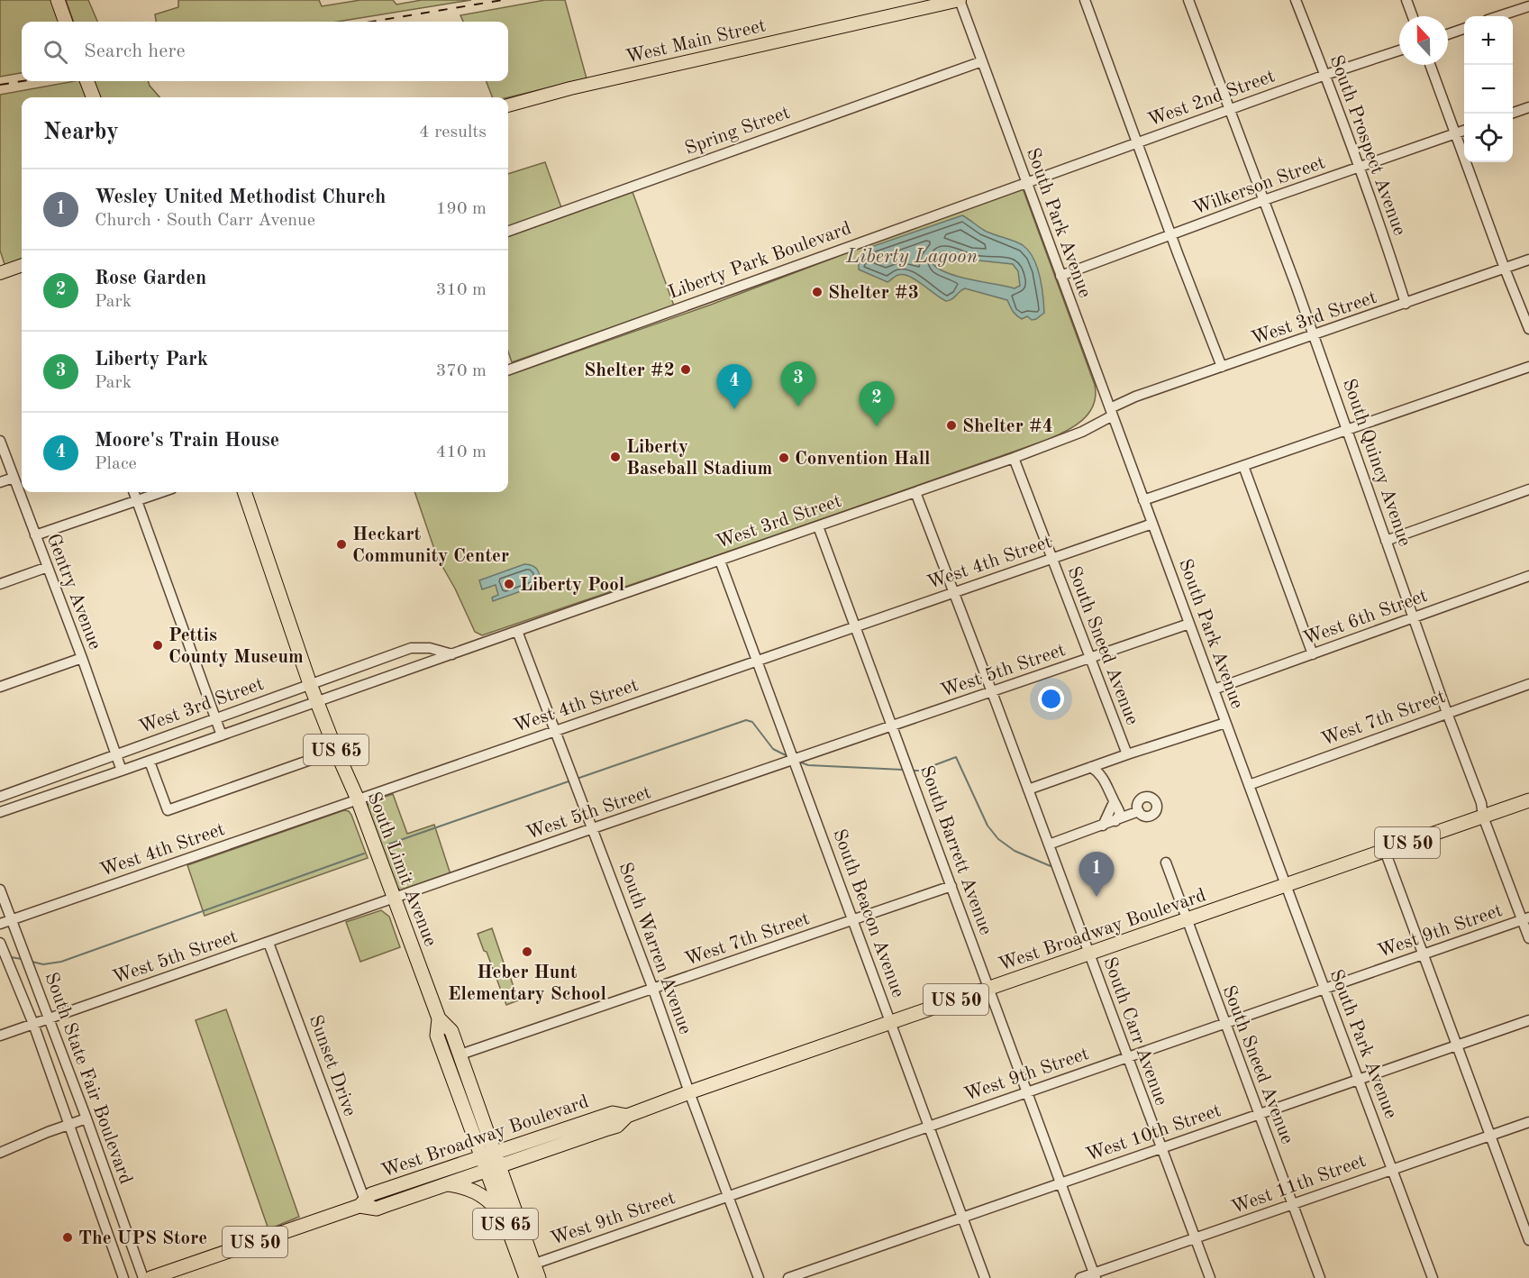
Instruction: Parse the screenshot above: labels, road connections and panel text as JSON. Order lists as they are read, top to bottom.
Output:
{
  "streets": {
    "highway": [
      "US 65",
      "US 50",
      "South Limit Avenue",
      "West Broadway Boulevard"
    ],
    "main road": ["West Main Street"],
    "street": [
      "West 2nd Street",
      "Spring Street",
      "South Prospect Avenue",
      "Wilkerson Street",
      "South Park Avenue",
      "Liberty Park Boulevard",
      "West 3rd Street",
      "South Quincy Avenue",
      "West 4th Street",
      "Gentry Avenue",
      "West 6th Street",
      "South Sneed Avenue",
      "West 5th Street",
      "West 7th Street",
      "South Barrett Avenue",
      "South Beacon Avenue",
      "West 9th Street",
      "South Warren Avenue",
      "South Carr Avenue",
      "Sunset Drive",
      "South State Fair Boulevard",
      "West 10th Street",
      "West 11th Street"
    ]
  },
  "crossings": [
    ["West Main Street", "South Park Avenue"],
    ["West 2nd Street", "South Prospect Avenue"],
    ["West 2nd Street", "South Park Avenue"],
    ["West 2nd Street", "Liberty Park Boulevard"],
    ["West 2nd Street", "South Quincy Avenue"],
    ["Spring Street", "South Park Avenue"],
    ["South Prospect Avenue", "Wilkerson Street"],
    ["South Prospect Avenue", "West 3rd Street"],
    ["Wilkerson Street", "South Park Avenue"],
    ["Wilkerson Street", "South Quincy Avenue"],
    ["South Park Avenue", "Liberty Park Boulevard"],
    ["South Park Avenue", "West 3rd Street"],
    ["South Park Avenue", "West 4th Street"],
    ["South Park Avenue", "West 6th Street"],
    ["South Park Avenue", "West 5th Street"],
    ["South Park Avenue", "West 7th Street"],
    ["South Park Avenue", "West Broadway Boulevard"],
    ["South Park Avenue", "West 9th Street"],
    ["South Park Avenue", "West 10th Street"],
    ["South Park Avenue", "West 11th Street"],
    ["West 3rd Street", "South Quincy Avenue"],
    ["West 3rd Street", "Gentry Avenue"],
    ["West 3rd Street", "South Sneed Avenue"],
    ["West 3rd Street", "South Barrett Avenue"],
    ["West 3rd Street", "South Limit Avenue"],
    ["West 3rd Street", "South Beacon Avenue"],
    ["West 3rd Street", "South Warren Avenue"],
    ["West 3rd Street", "South Carr Avenue"],
    ["South Quincy Avenue", "West 6th Street"],
    ["South Quincy Avenue", "West 7th Street"],
    ["South Quincy Avenue", "West Broadway Boulevard"],
    ["South Quincy Avenue", "West 9th Street"],
    ["West 4th Street", "South Sneed Avenue"],
    ["West 4th Street", "South Barrett Avenue"],
    ["West 4th Street", "South Limit Avenue"],
    ["West 4th Street", "South Beacon Avenue"],
    ["West 4th Street", "South Warren Avenue"],
    ["West 4th Street", "South Carr Avenue"],
    ["West 4th Street", "South State Fair Boulevard"],
    ["South Sneed Avenue", "West 5th Street"],
    ["South Sneed Avenue", "West Broadway Boulevard"],
    ["South Sneed Avenue", "West 9th Street"],
    ["South Sneed Avenue", "West 10th Street"],
    ["South Sneed Avenue", "West 11th Street"],
    ["West 5th Street", "South Barrett Avenue"],
    ["West 5th Street", "South Limit Avenue"],
    ["West 5th Street", "South Beacon Avenue"],
    ["West 5th Street", "South Warren Avenue"],
    ["West 5th Street", "South Carr Avenue"],
    ["West 5th Street", "Sunset Drive"],
    ["West 5th Street", "South State Fair Boulevard"],
    ["West 7th Street", "South Barrett Avenue"],
    ["West 7th Street", "South Limit Avenue"],
    ["West 7th Street", "South Beacon Avenue"],
    ["West 7th Street", "South Warren Avenue"],
    ["South Barrett Avenue", "West Broadway Boulevard"],
    ["South Barrett Avenue", "West 9th Street"],
    ["South Barrett Avenue", "West 10th Street"],
    ["South Barrett Avenue", "West 11th Street"],
    ["South Limit Avenue", "West Broadway Boulevard"],
    ["South Limit Avenue", "West 9th Street"],
    ["South Beacon Avenue", "West Broadway Boulevard"],
    ["South Beacon Avenue", "West 9th Street"],
    ["South Beacon Avenue", "West 10th Street"],
    ["West Broadway Boulevard", "South Warren Avenue"],
    ["West Broadway Boulevard", "South Carr Avenue"],
    ["West Broadway Boulevard", "Sunset Drive"],
    ["West 9th Street", "South Warren Avenue"],
    ["West 9th Street", "South Carr Avenue"],
    ["South Carr Avenue", "West 10th Street"],
    ["South Carr Avenue", "West 11th Street"]
  ],
  "water": ["Liberty Lagoon"],
  "places": [
    "Shelter #3",
    "Shelter #2",
    "Shelter #4",
    "Liberty Baseball Stadium",
    "Convention Hall",
    "Heckart Community Center",
    "Liberty Pool",
    "Pettis County Museum",
    "Heber Hunt Elementary School",
    "The UPS Store"
  ],
  "north": "top",
  "page": {
    "map_buttons": ["+", "−"],
    "search": "Search here",
    "heading": ["Nearby", "4 results"],
    "list": [
      {
        "mark": "1",
        "name": "Wesley United Methodist Church",
        "note": "Church · South Carr Avenue",
        "value": "190 m"
      },
      {
        "mark": "2",
        "name": "Rose Garden",
        "note": "Park",
        "value": "310 m"
      },
      {
        "mark": "3",
        "name": "Liberty Park",
        "note": "Park",
        "value": "370 m"
      },
      {
        "mark": "4",
        "name": "Moore's Train House",
        "note": "Place",
        "value": "410 m"
      }
    ],
    "pins": [
      "3",
      "4",
      "2",
      "1"
    ]
  }
}
